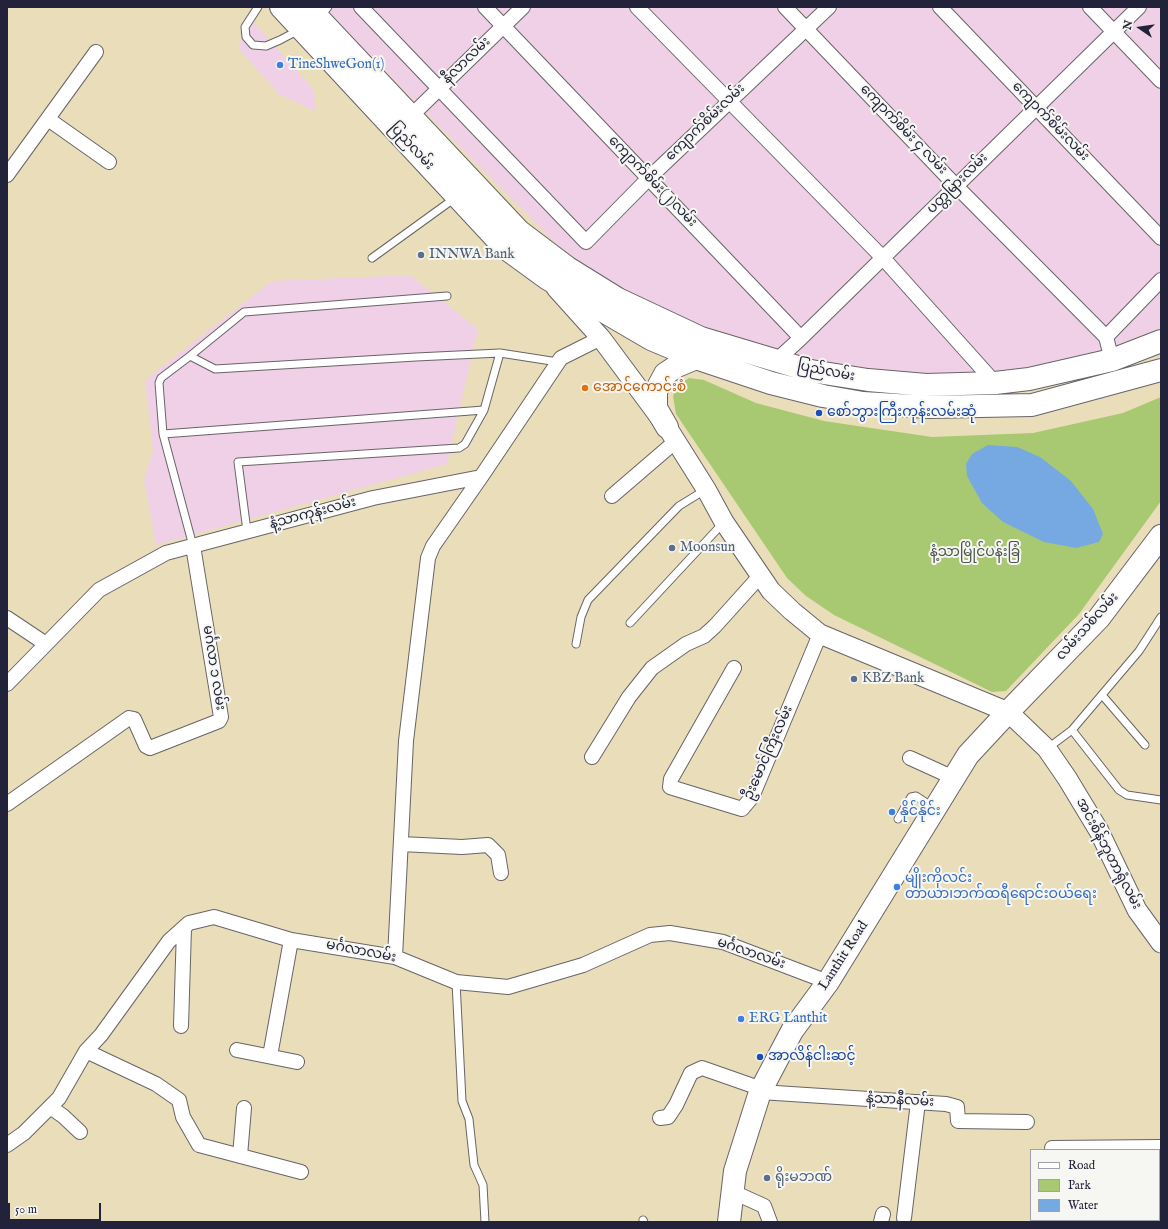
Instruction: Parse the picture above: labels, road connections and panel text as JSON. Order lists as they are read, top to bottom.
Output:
{
  "streets": {
    "main road": [
      "ပြည်လမ်း",
      "လမ်းသစ်လမ်း",
      "အင်းစိန်ဘူတာရုံလမ်း",
      "Lanthit Road"
    ],
    "street": [
      "နီလာလမ်း",
      "ကျောက်စိမ်းလမ်း",
      "ကျောက်စိမ်း ၄ လမ်း",
      "ကျောက်စိမ်း(၂)လမ်း",
      "ပတ္တမြားလမ်း",
      "နံ့သာကုန်းလမ်း",
      "မင်္ဂလာ ၁ လမ်း",
      "ဦးမောင်ကြီးလမ်း",
      "မင်္ဂလာလမ်း",
      "နံ့သာနီလမ်း"
    ]
  },
  "crossings": [
    ["နီလာလမ်း", "ကျောက်စိမ်းလမ်း"],
    ["နီလာလမ်း", "ပြည်လမ်း"],
    ["နီလာလမ်း", "ကျောက်စိမ်း(၂)လမ်း"],
    ["ကျောက်စိမ်းလမ်း", "ကျောက်စိမ်း ၄ လမ်း"],
    ["ကျောက်စိမ်းလမ်း", "ကျောက်စိမ်း(၂)လမ်း"],
    ["ကျောက်စိမ်းလမ်း", "ပတ္တမြားလမ်း"],
    ["ကျောက်စိမ်း ၄ လမ်း", "ပတ္တမြားလမ်း"],
    ["ပြည်လမ်း", "ပတ္တမြားလမ်း"],
    ["ကျောက်စိမ်း(၂)လမ်း", "ပတ္တမြားလမ်း"],
    ["နံ့သာကုန်းလမ်း", "မင်္ဂလာ ၁ လမ်း"],
    ["လမ်းသစ်လမ်း", "အင်းစိန်ဘူတာရုံလမ်း"],
    ["လမ်းသစ်လမ်း", "Lanthit Road"],
    ["အင်းစိန်ဘူတာရုံလမ်း", "Lanthit Road"],
    ["မင်္ဂလာလမ်း", "Lanthit Road"],
    ["Lanthit Road", "နံ့သာနီလမ်း"]
  ],
  "parks": ["နံ့သာမြိုင်ပန်းခြံ"],
  "places": [
    "TineShweGon(1)",
    "INNWA Bank",
    "အောင်ကောင်းစံ",
    "စော်ဘွားကြီးကုန်းလမ်းဆုံ",
    "Moonsun",
    "KBZ Bank",
    "နိုင်နိုင်း",
    "မျိုးကိုလင်း တာယာ၊ဘက်ထရီရောင်းဝယ်ရေး",
    "ERG Lanthit",
    "အာလိန်ငါးဆင့်",
    "ရိုးမဘဏ်"
  ],
  "legend": ["Road", "Park", "Water"],
  "scale_bar": "50 m",
  "north": "left"
}
